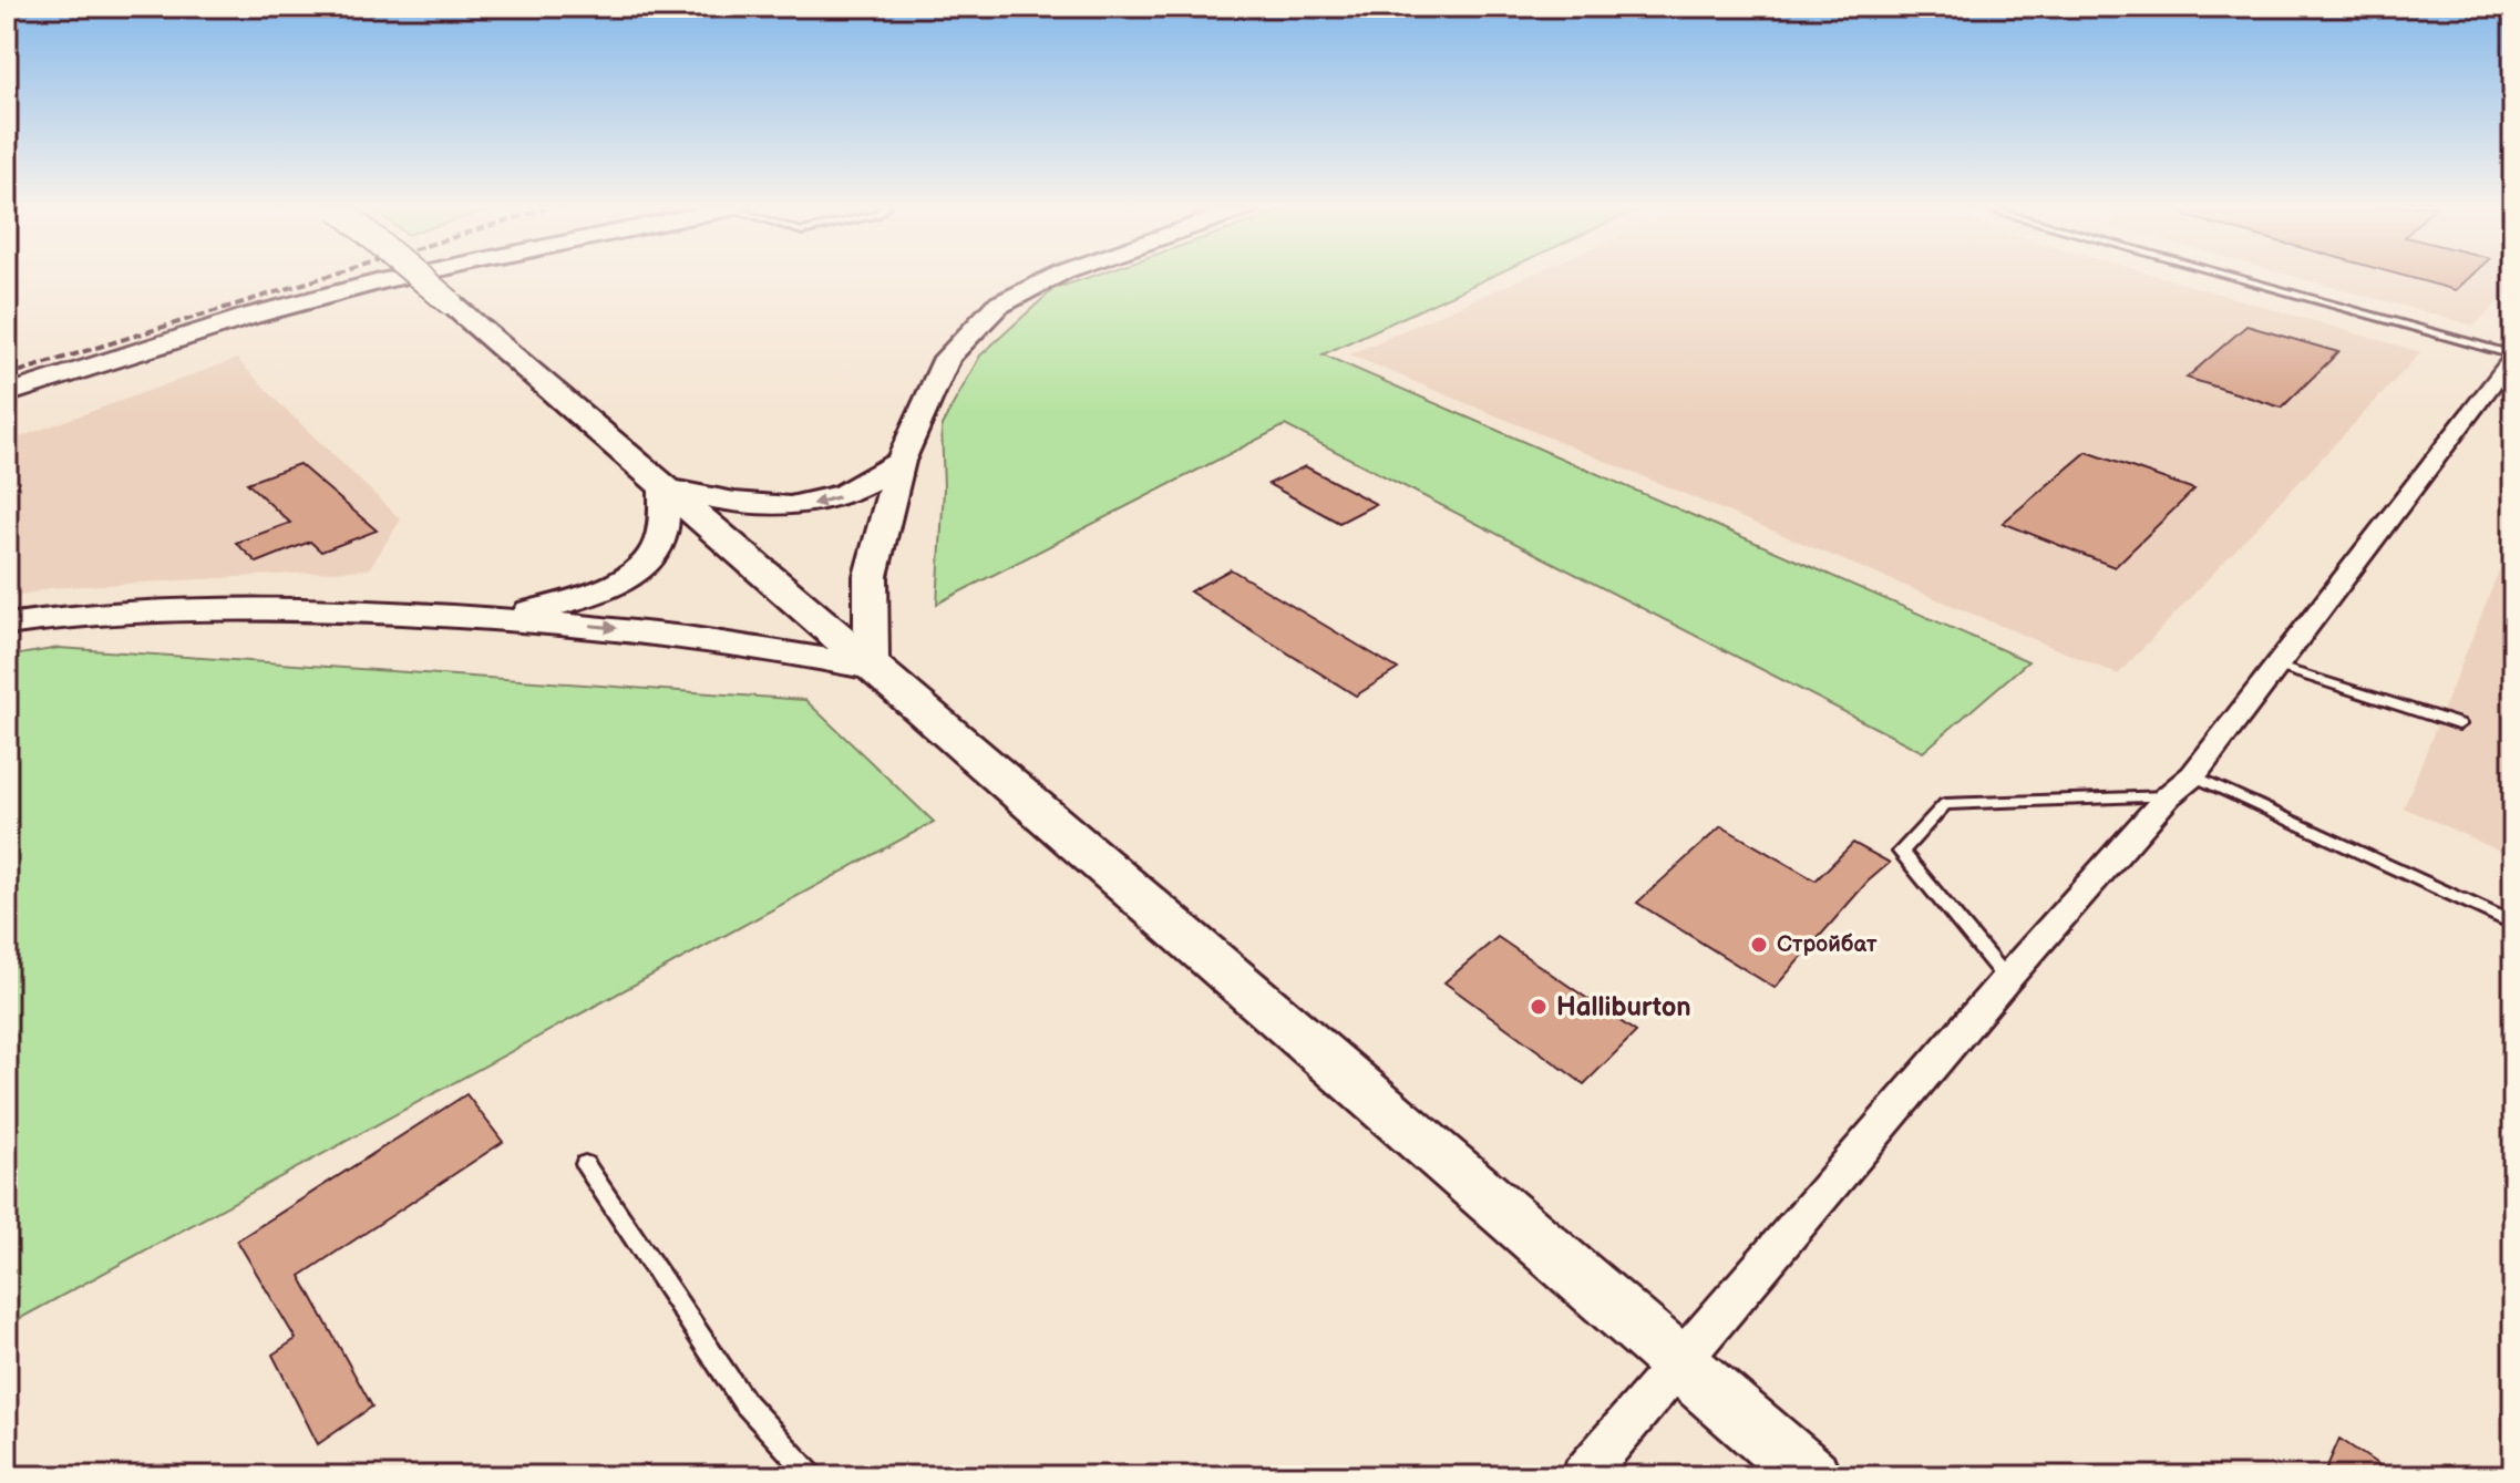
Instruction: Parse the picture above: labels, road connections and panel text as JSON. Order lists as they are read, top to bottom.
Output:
{
  "places": ["Стройбат", "Halliburton"]
}
